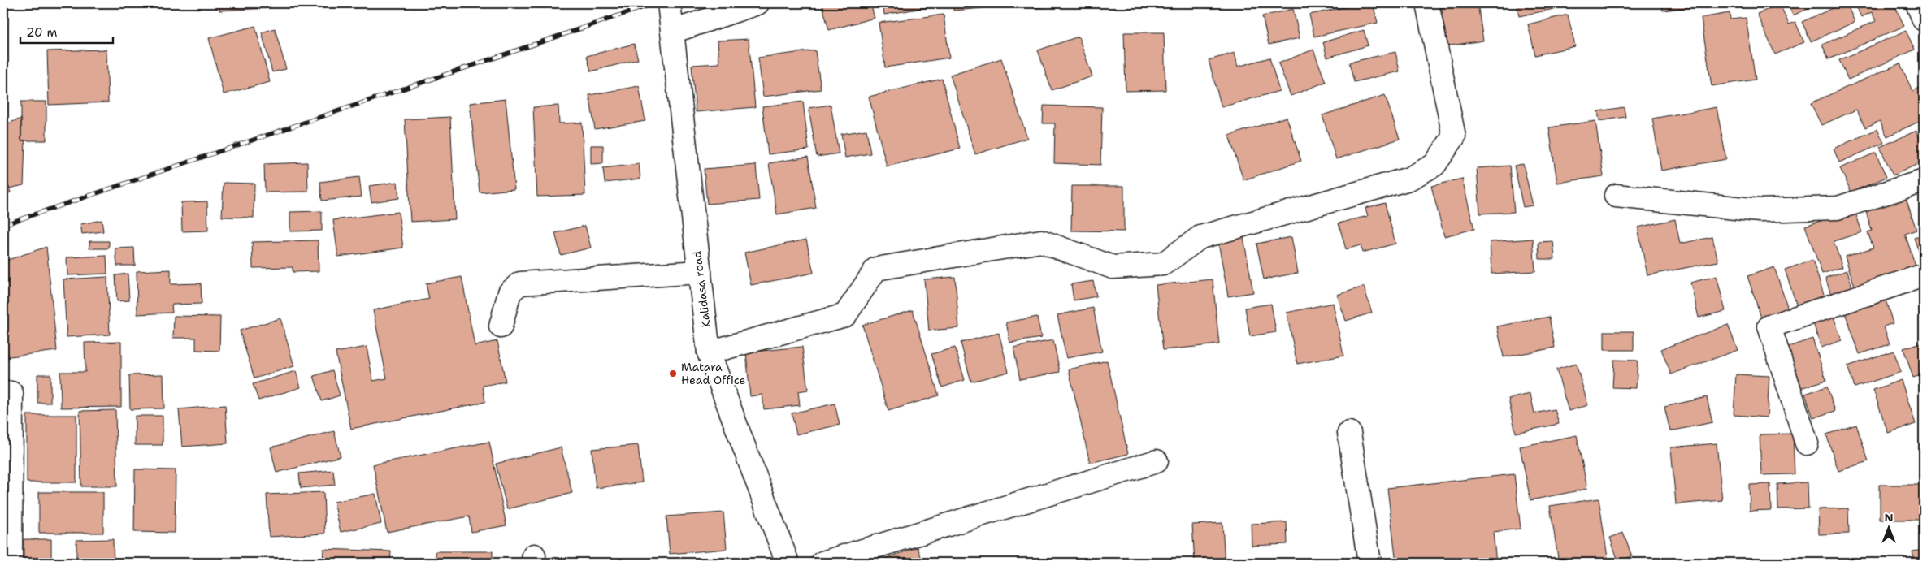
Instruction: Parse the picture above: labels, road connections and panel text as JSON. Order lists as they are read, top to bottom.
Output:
{
  "streets": {
    "street": ["Kalidasa road"]
  },
  "places": ["Matara Head Office"],
  "scale_bar": "20 m",
  "north": "top"
}
